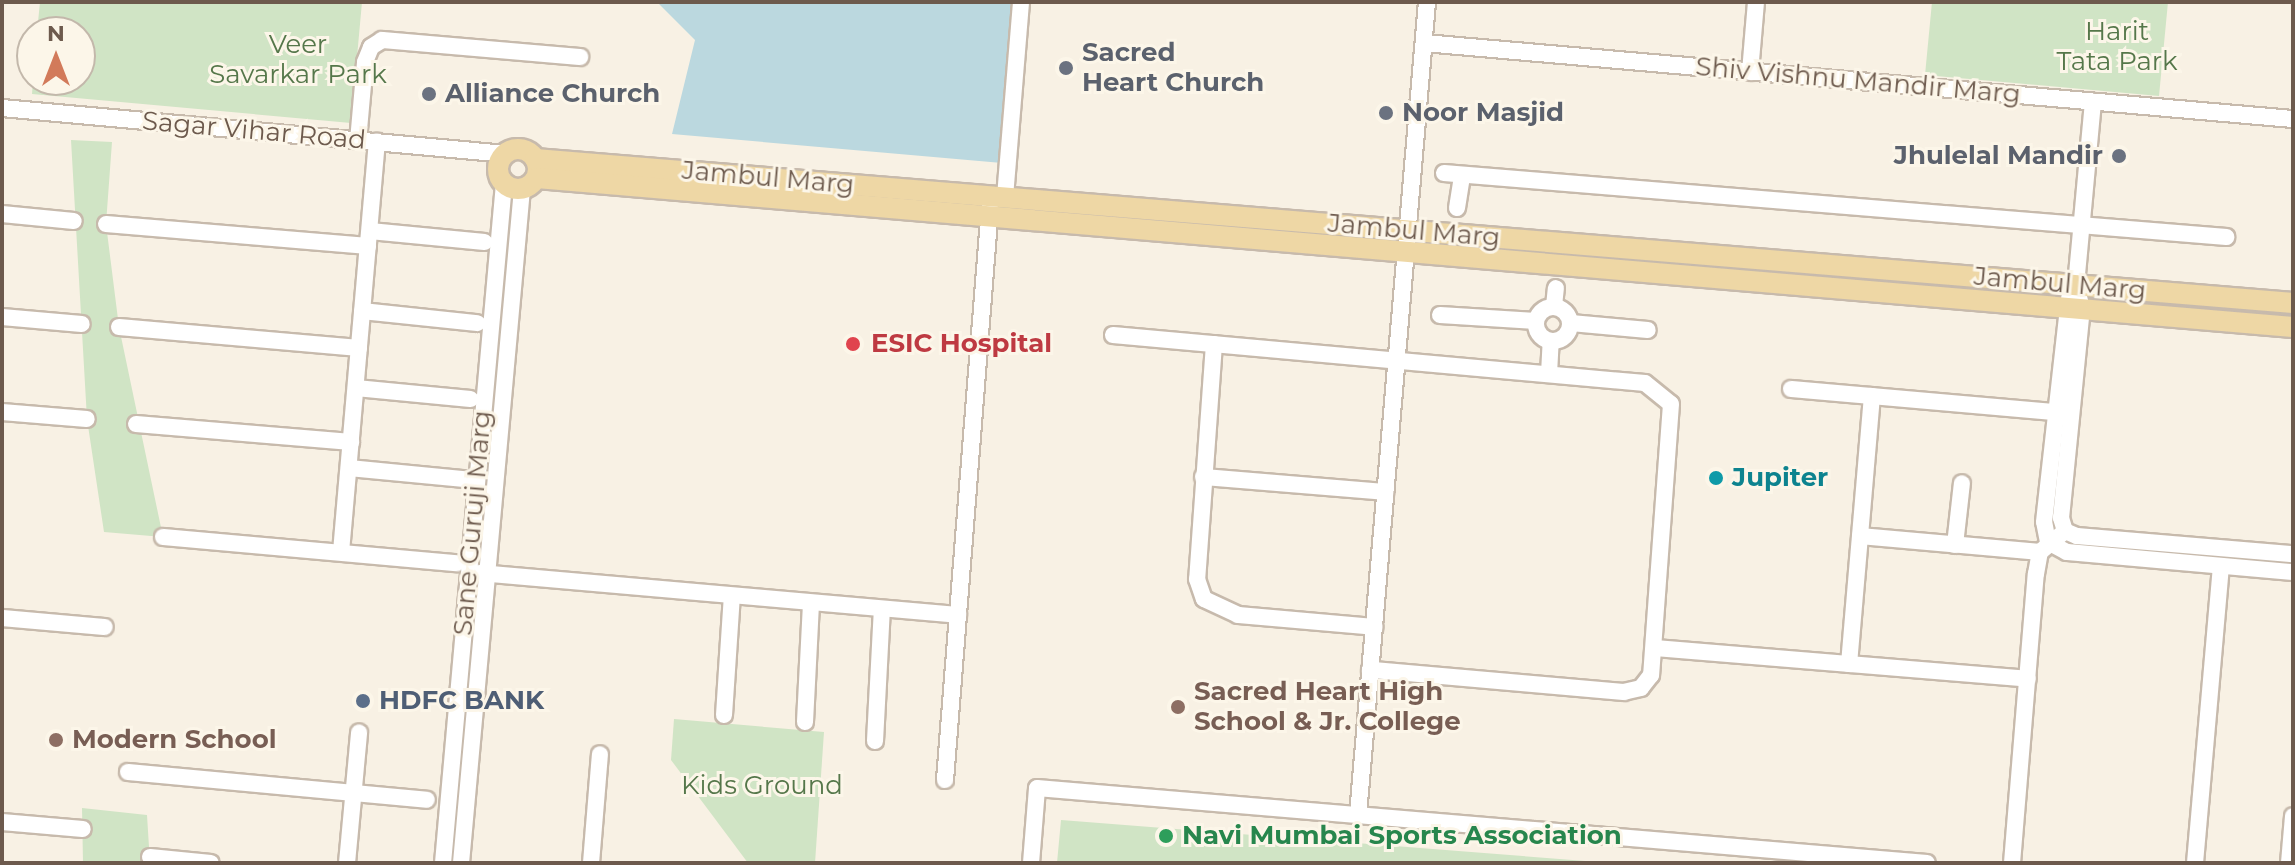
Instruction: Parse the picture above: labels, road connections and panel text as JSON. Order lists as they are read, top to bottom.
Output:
{
  "streets": {
    "main road": ["Jambul Marg"],
    "street": ["Shiv Vishnu Mandir Marg", "Sagar Vihar Road", "Sane Guruji Marg"]
  },
  "crossings": [
    ["Sagar Vihar Road", "Jambul Marg"],
    ["Sagar Vihar Road", "Sane Guruji Marg"],
    ["Jambul Marg", "Sane Guruji Marg"]
  ],
  "parks": ["Harit Tata Park", "Veer Savarkar Park", "Kids Ground"],
  "places": [
    "Sacred Heart Church",
    "Alliance Church",
    "Noor Masjid",
    "Jhulelal Mandir",
    "ESIC Hospital",
    "Jupiter",
    "HDFC BANK",
    "Sacred Heart High School & Jr. College",
    "Modern School",
    "Navi Mumbai Sports Association"
  ],
  "north": "top"
}
